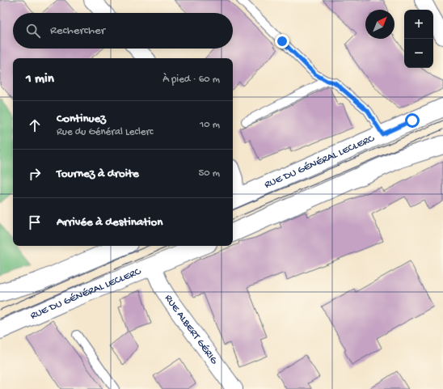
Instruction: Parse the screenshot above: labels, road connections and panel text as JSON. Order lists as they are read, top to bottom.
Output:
{
  "streets": {
    "main road": ["RUE DU GÉNÉRAL LECLERC"],
    "street": ["RUE ALBERT GÉRIG"]
  },
  "crossings": [
    ["RUE DU GÉNÉRAL LECLERC", "RUE ALBERT GÉRIG"]
  ],
  "north": "top right",
  "page": {
    "map_buttons": ["+", "−"],
    "search": "Rechercher",
    "heading": ["1 min", "À pied · 60 m"],
    "list": [
      ["Continuez", "Rue du Général Leclerc", "10 m"],
      ["Tournez à droite", "50 m"],
      "Arrivée à destination"
    ]
  }
}
